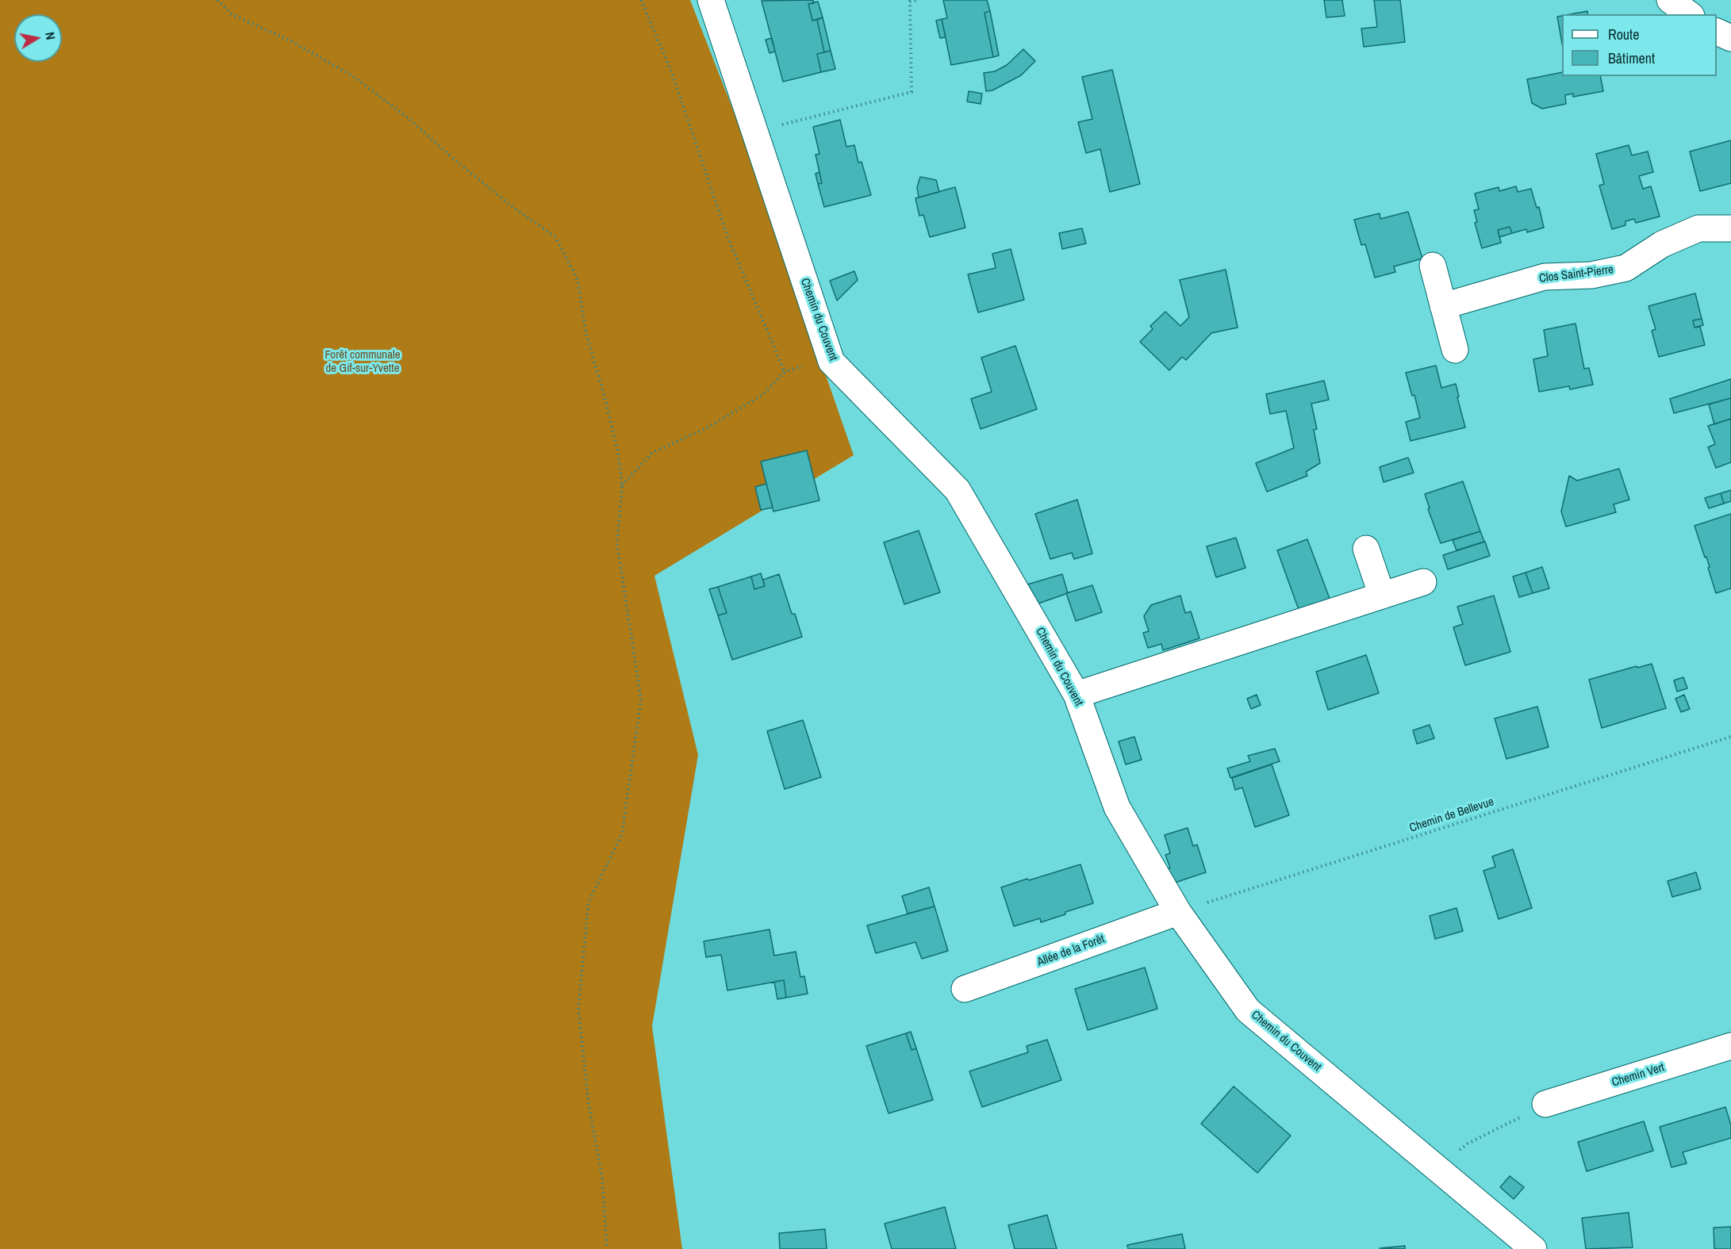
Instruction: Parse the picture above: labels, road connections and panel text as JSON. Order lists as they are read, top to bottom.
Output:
{
  "streets": {
    "street": [
      "Clos Saint-Pierre",
      "Chemin du Couvent",
      "Allée de la Forêt",
      "Chemin Vert"
    ],
    "path": ["Chemin de Bellevue"]
  },
  "crossings": [
    ["Chemin du Couvent", "Chemin de Bellevue"],
    ["Chemin du Couvent", "Allée de la Forêt"],
    ["Chemin de Bellevue", "Allée de la Forêt"]
  ],
  "parks": ["Forêt communale de Gif-sur-Yvette"],
  "legend": ["Route", "Bâtiment"],
  "north": "right"
}
